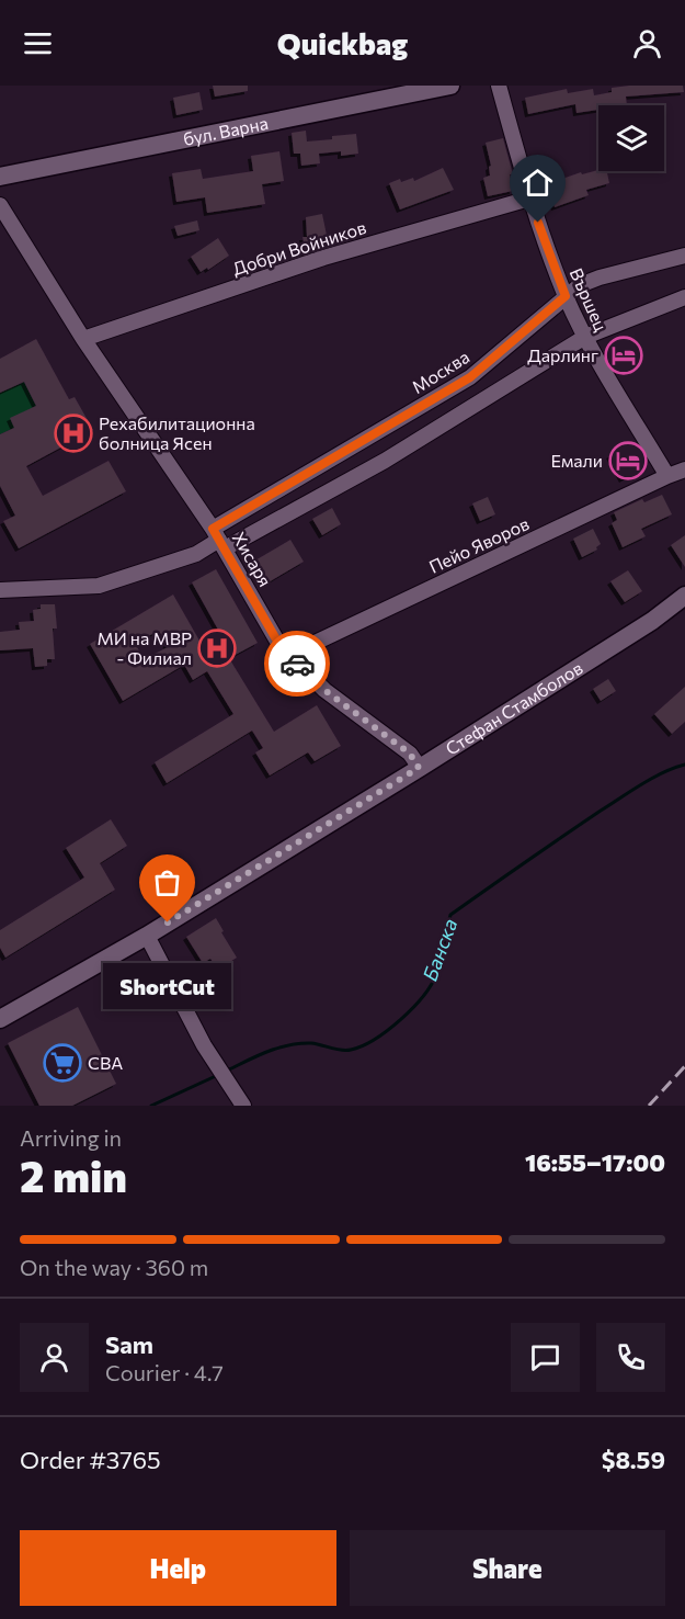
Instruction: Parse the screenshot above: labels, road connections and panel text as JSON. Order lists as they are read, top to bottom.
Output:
{
  "streets": {
    "street": [
      "бул. Варна",
      "Добри Войников",
      "Вършец",
      "Москва",
      "Пейо Яворов",
      "Хисаря",
      "Стефан Стамболов"
    ]
  },
  "crossings": [
    ["Добри Войников", "Вършец"],
    ["Добри Войников", "Хисаря"],
    ["Вършец", "Москва"],
    ["Вършец", "Пейо Яворов"],
    ["Москва", "Хисаря"],
    ["Пейо Яворов", "Хисаря"],
    ["Хисаря", "Стефан Стамболов"]
  ],
  "water": ["Банска"],
  "places": {
    "hotel": ["Дарлинг", "Емали"],
    "hospital": ["Рехабилитационна болница Ясен", "МИ на МВР - Филиал"],
    "other": ["ShortCut"],
    "supermarket": ["CBA"]
  },
  "page": {
    "header": "Quickbag",
    "bubble": "ShortCut",
    "heading": ["2 min", "Arriving in", "16:55–17:00"],
    "panel": [
      "Sam",
      "Courier · 4.7",
      "Order #3765",
      "$8.59"
    ],
    "bar": "On the way · 360 m",
    "buttons": ["Help", "Share"]
  }
}
